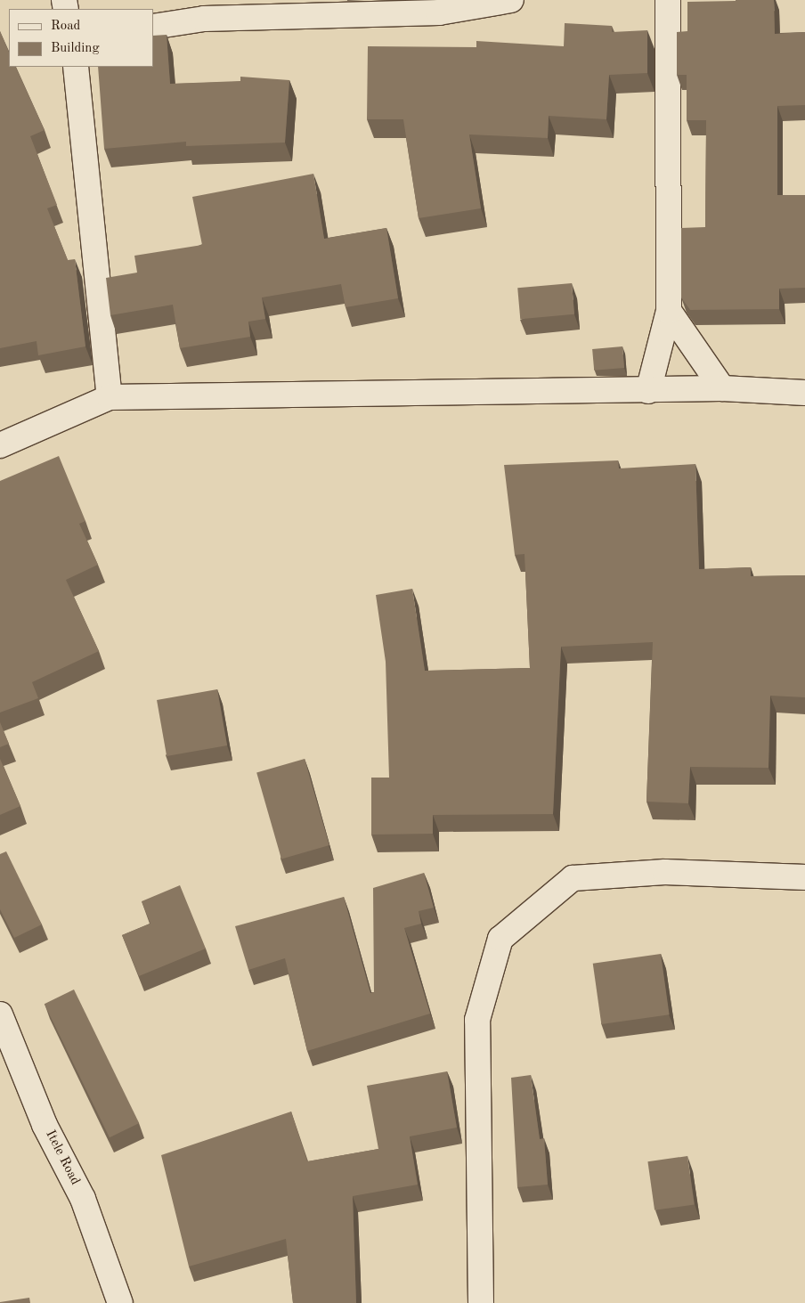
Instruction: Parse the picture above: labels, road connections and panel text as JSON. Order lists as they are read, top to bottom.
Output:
{
  "streets": {
    "street": ["Itele Road"]
  },
  "legend": ["Road", "Building"]
}
